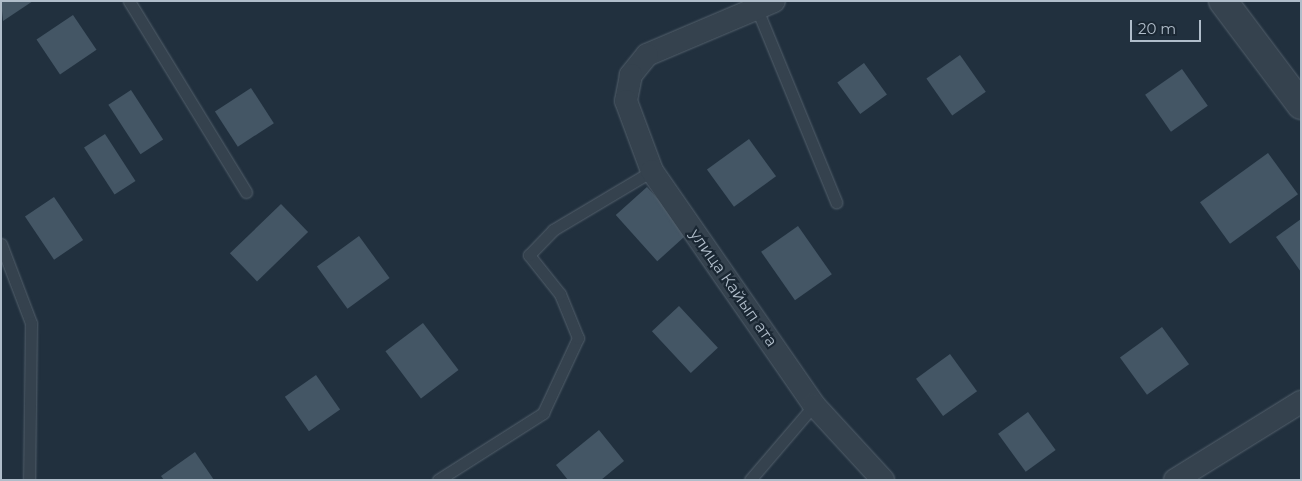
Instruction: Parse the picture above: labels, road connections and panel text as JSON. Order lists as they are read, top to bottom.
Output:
{
  "streets": {
    "street": ["улица Кайып ата"]
  },
  "scale_bar": "20 m"
}
